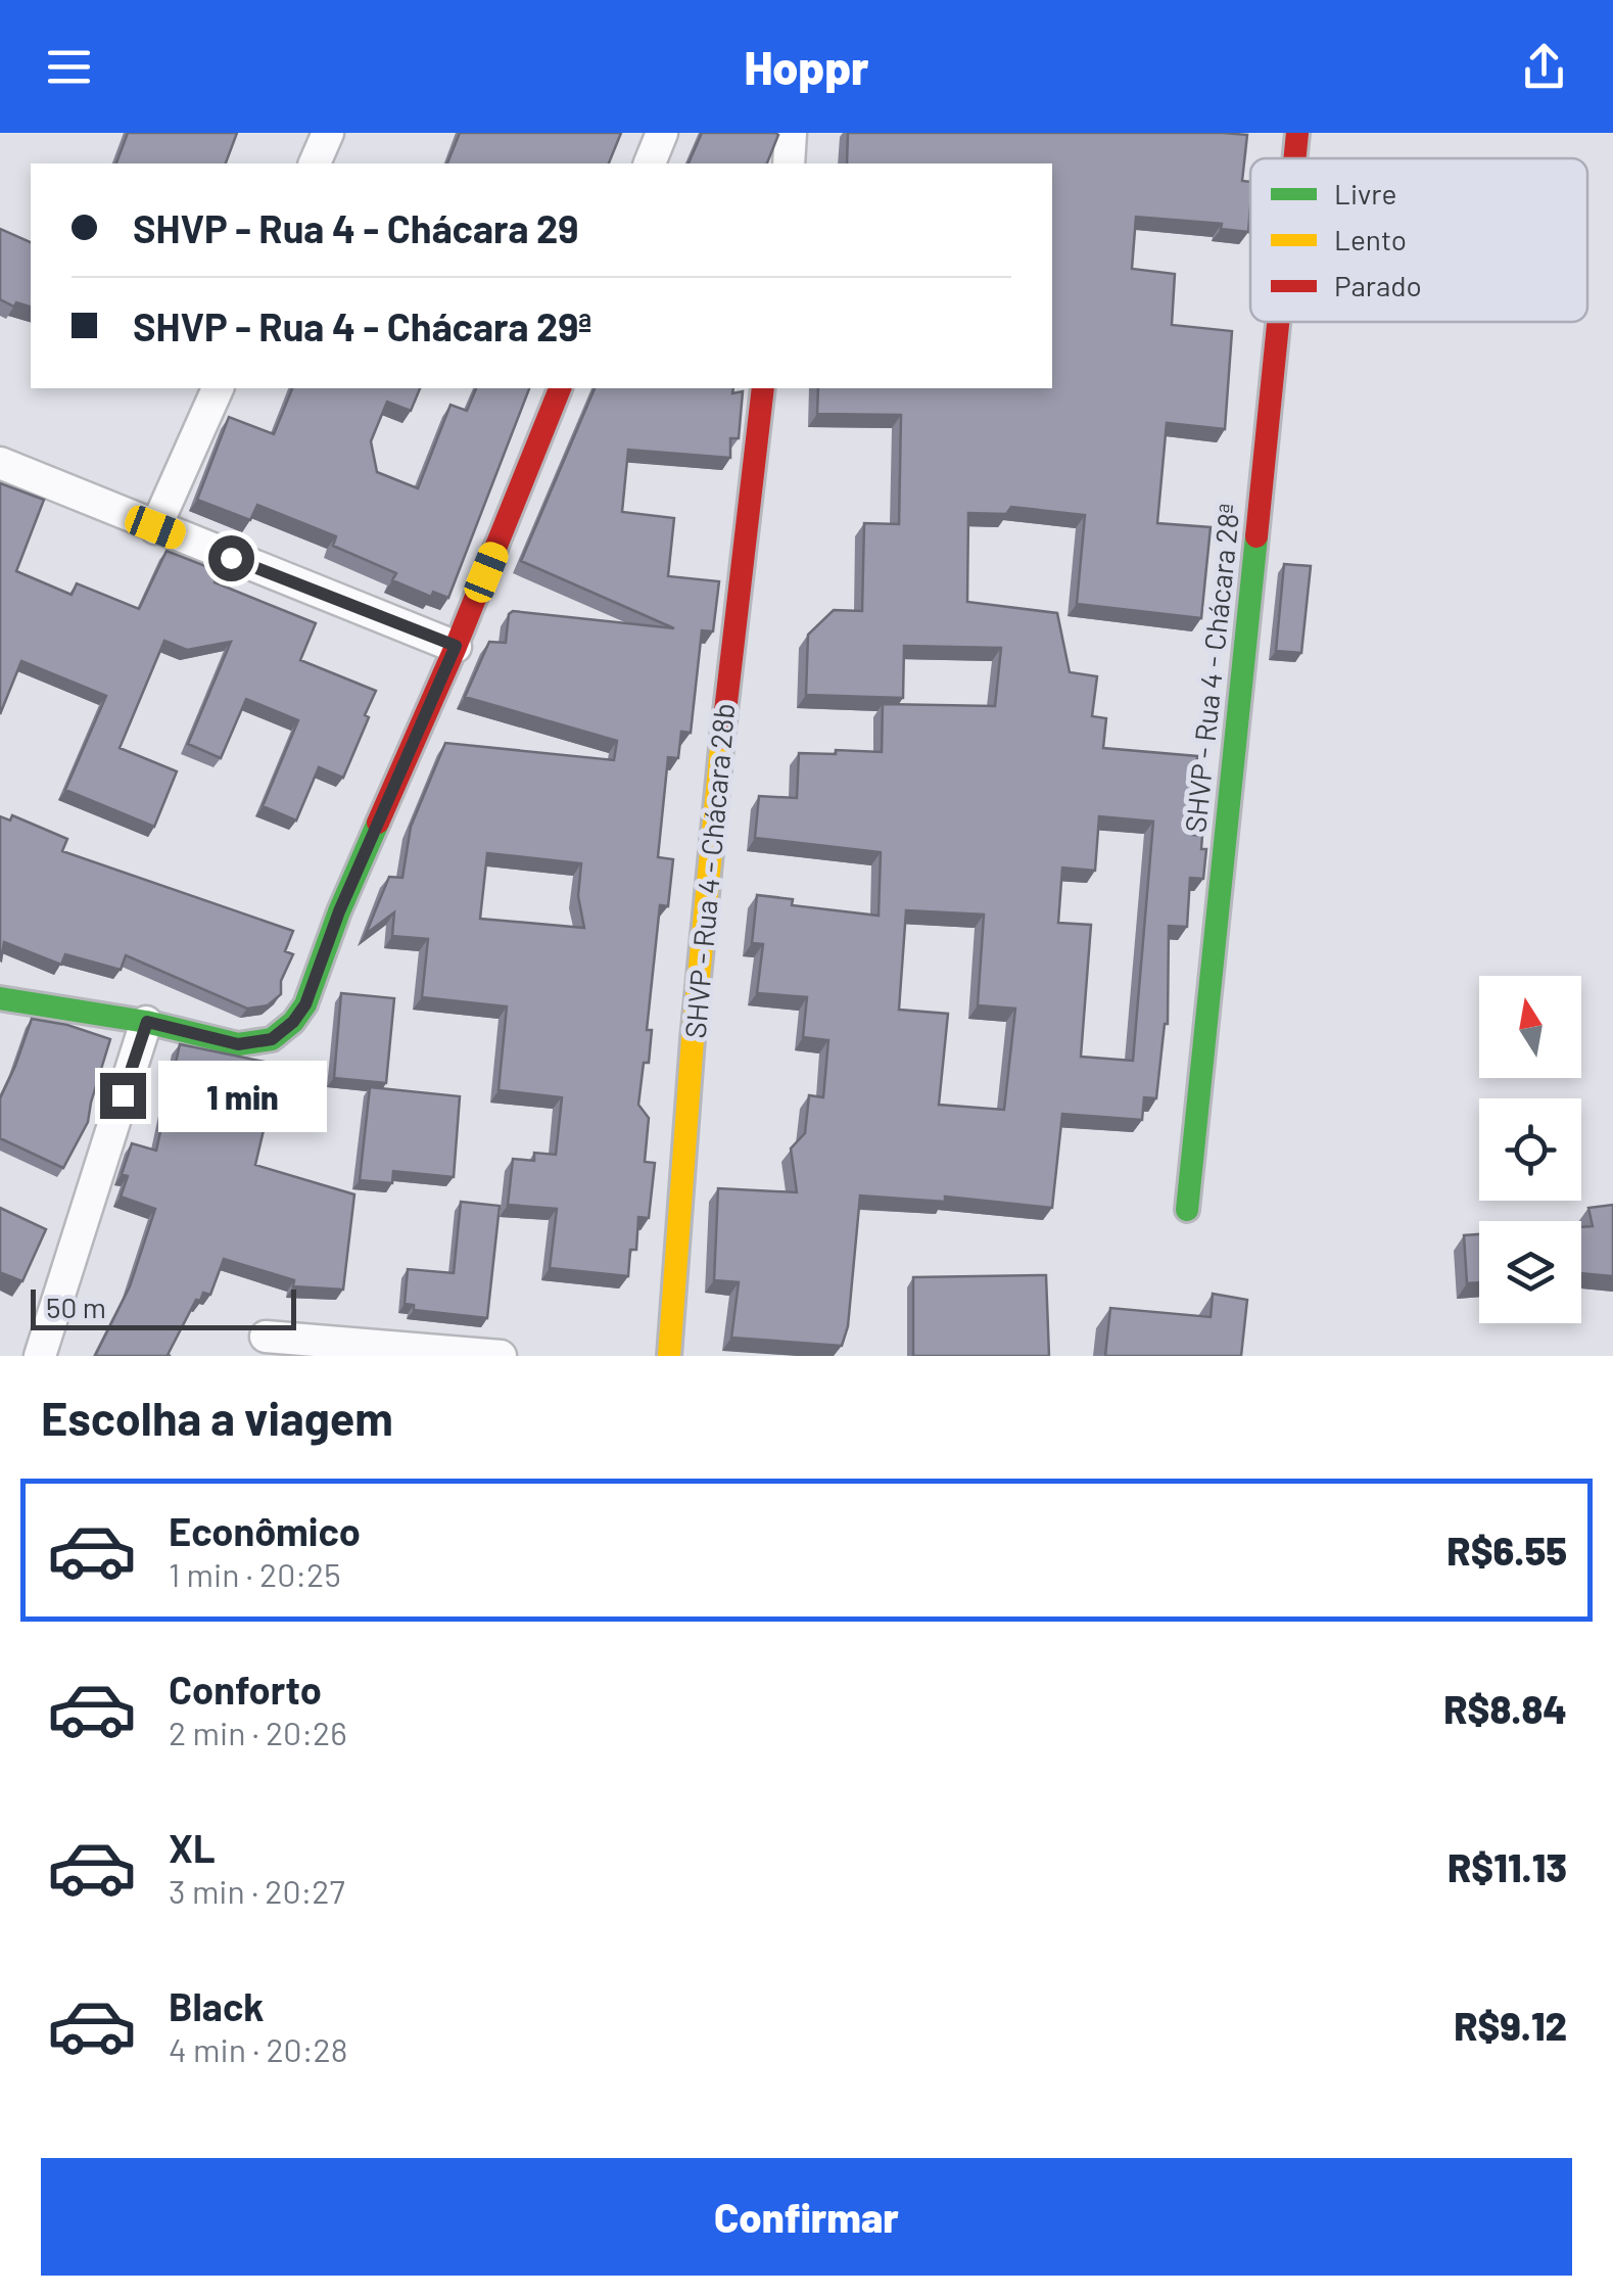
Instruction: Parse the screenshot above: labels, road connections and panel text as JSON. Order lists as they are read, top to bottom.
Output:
{
  "streets": {
    "street": ["SHVP - Rua 4 - Chácara 28ª", "SHVP - Rua 4 - Chácara 28b"]
  },
  "legend": ["Livre", "Lento", "Parado"],
  "scale_bar": "50 m",
  "north": "top",
  "page": {
    "header": "Hoppr",
    "banner": ["SHVP - Rua 4 - Chácara 29", "SHVP - Rua 4 - Chácara 29ª"],
    "bubble": "1 min",
    "scale": "50 m",
    "heading": "Escolha a viagem",
    "list": [
      {
        "name": "Econômico",
        "note": "1 min · 20:25",
        "value": "R$6.55"
      },
      {
        "name": "Conforto",
        "note": "2 min · 20:26",
        "value": "R$8.84"
      },
      {
        "name": "XL",
        "note": "3 min · 20:27",
        "value": "R$11.13"
      },
      {
        "name": "Black",
        "note": "4 min · 20:28",
        "value": "R$9.12"
      }
    ],
    "buttons": "Confirmar"
  }
}
